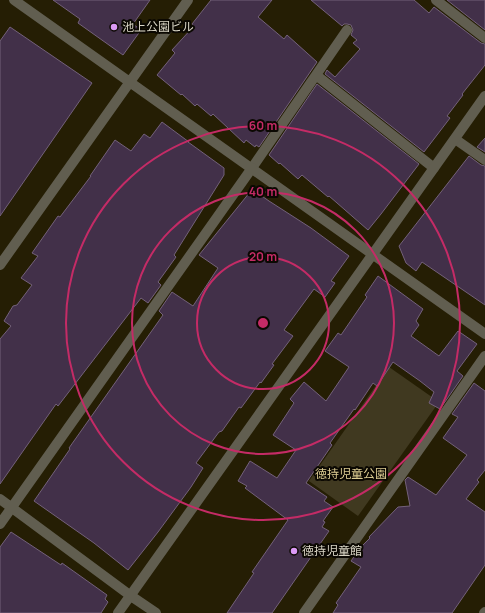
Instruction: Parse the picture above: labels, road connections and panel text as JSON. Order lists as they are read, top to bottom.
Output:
{
  "parks": ["徳持児童公園"],
  "places": ["池上公園ビル", "徳持児童館"],
  "rings": ["60 m", "40 m", "20 m"]
}
